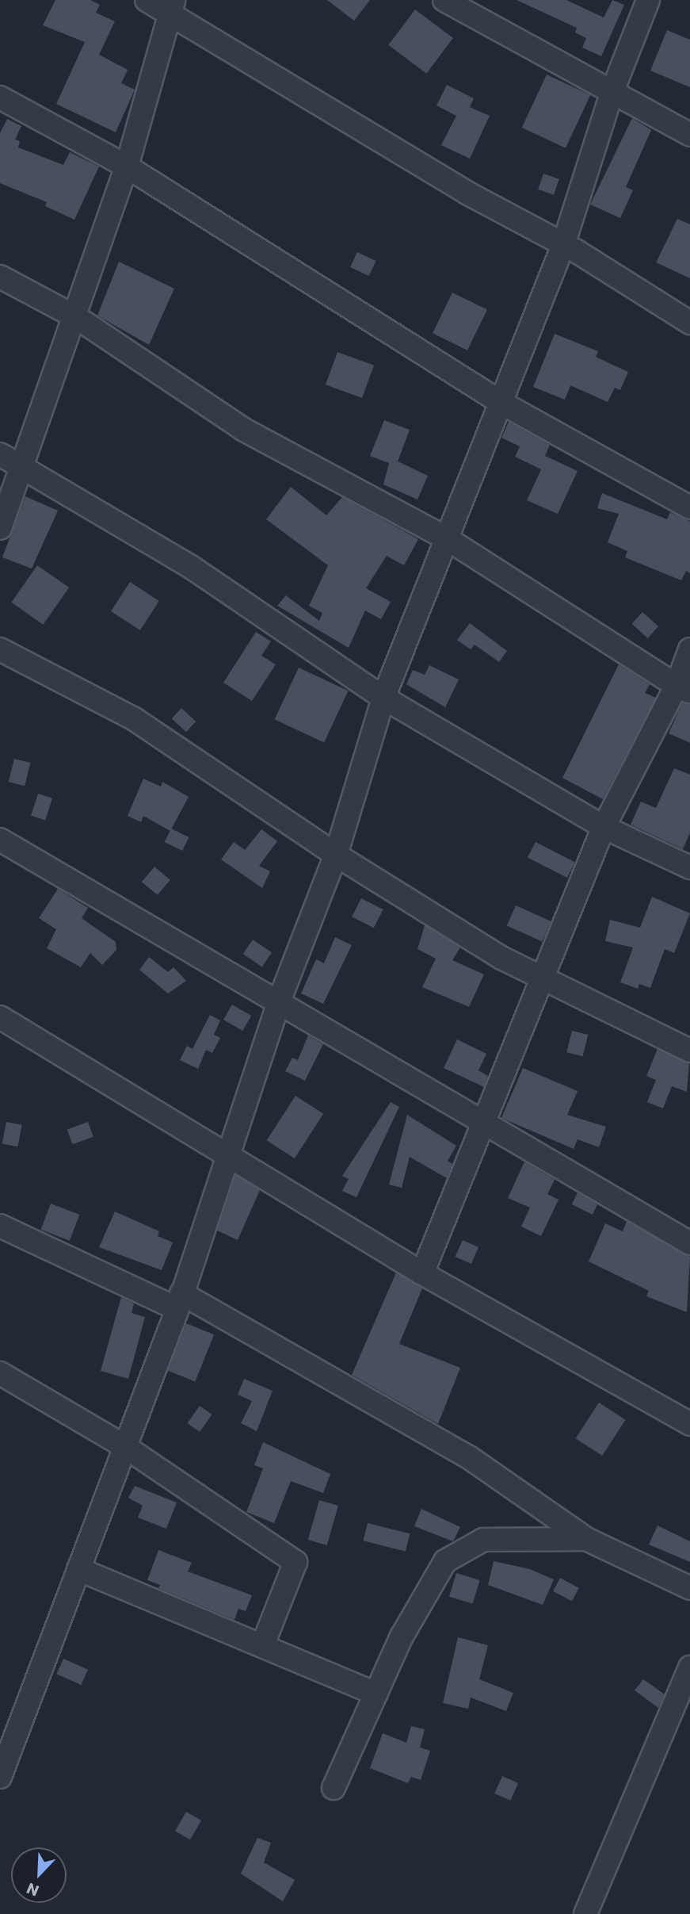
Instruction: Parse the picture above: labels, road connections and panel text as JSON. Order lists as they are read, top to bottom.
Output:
{
  "north": "bottom left"
}
